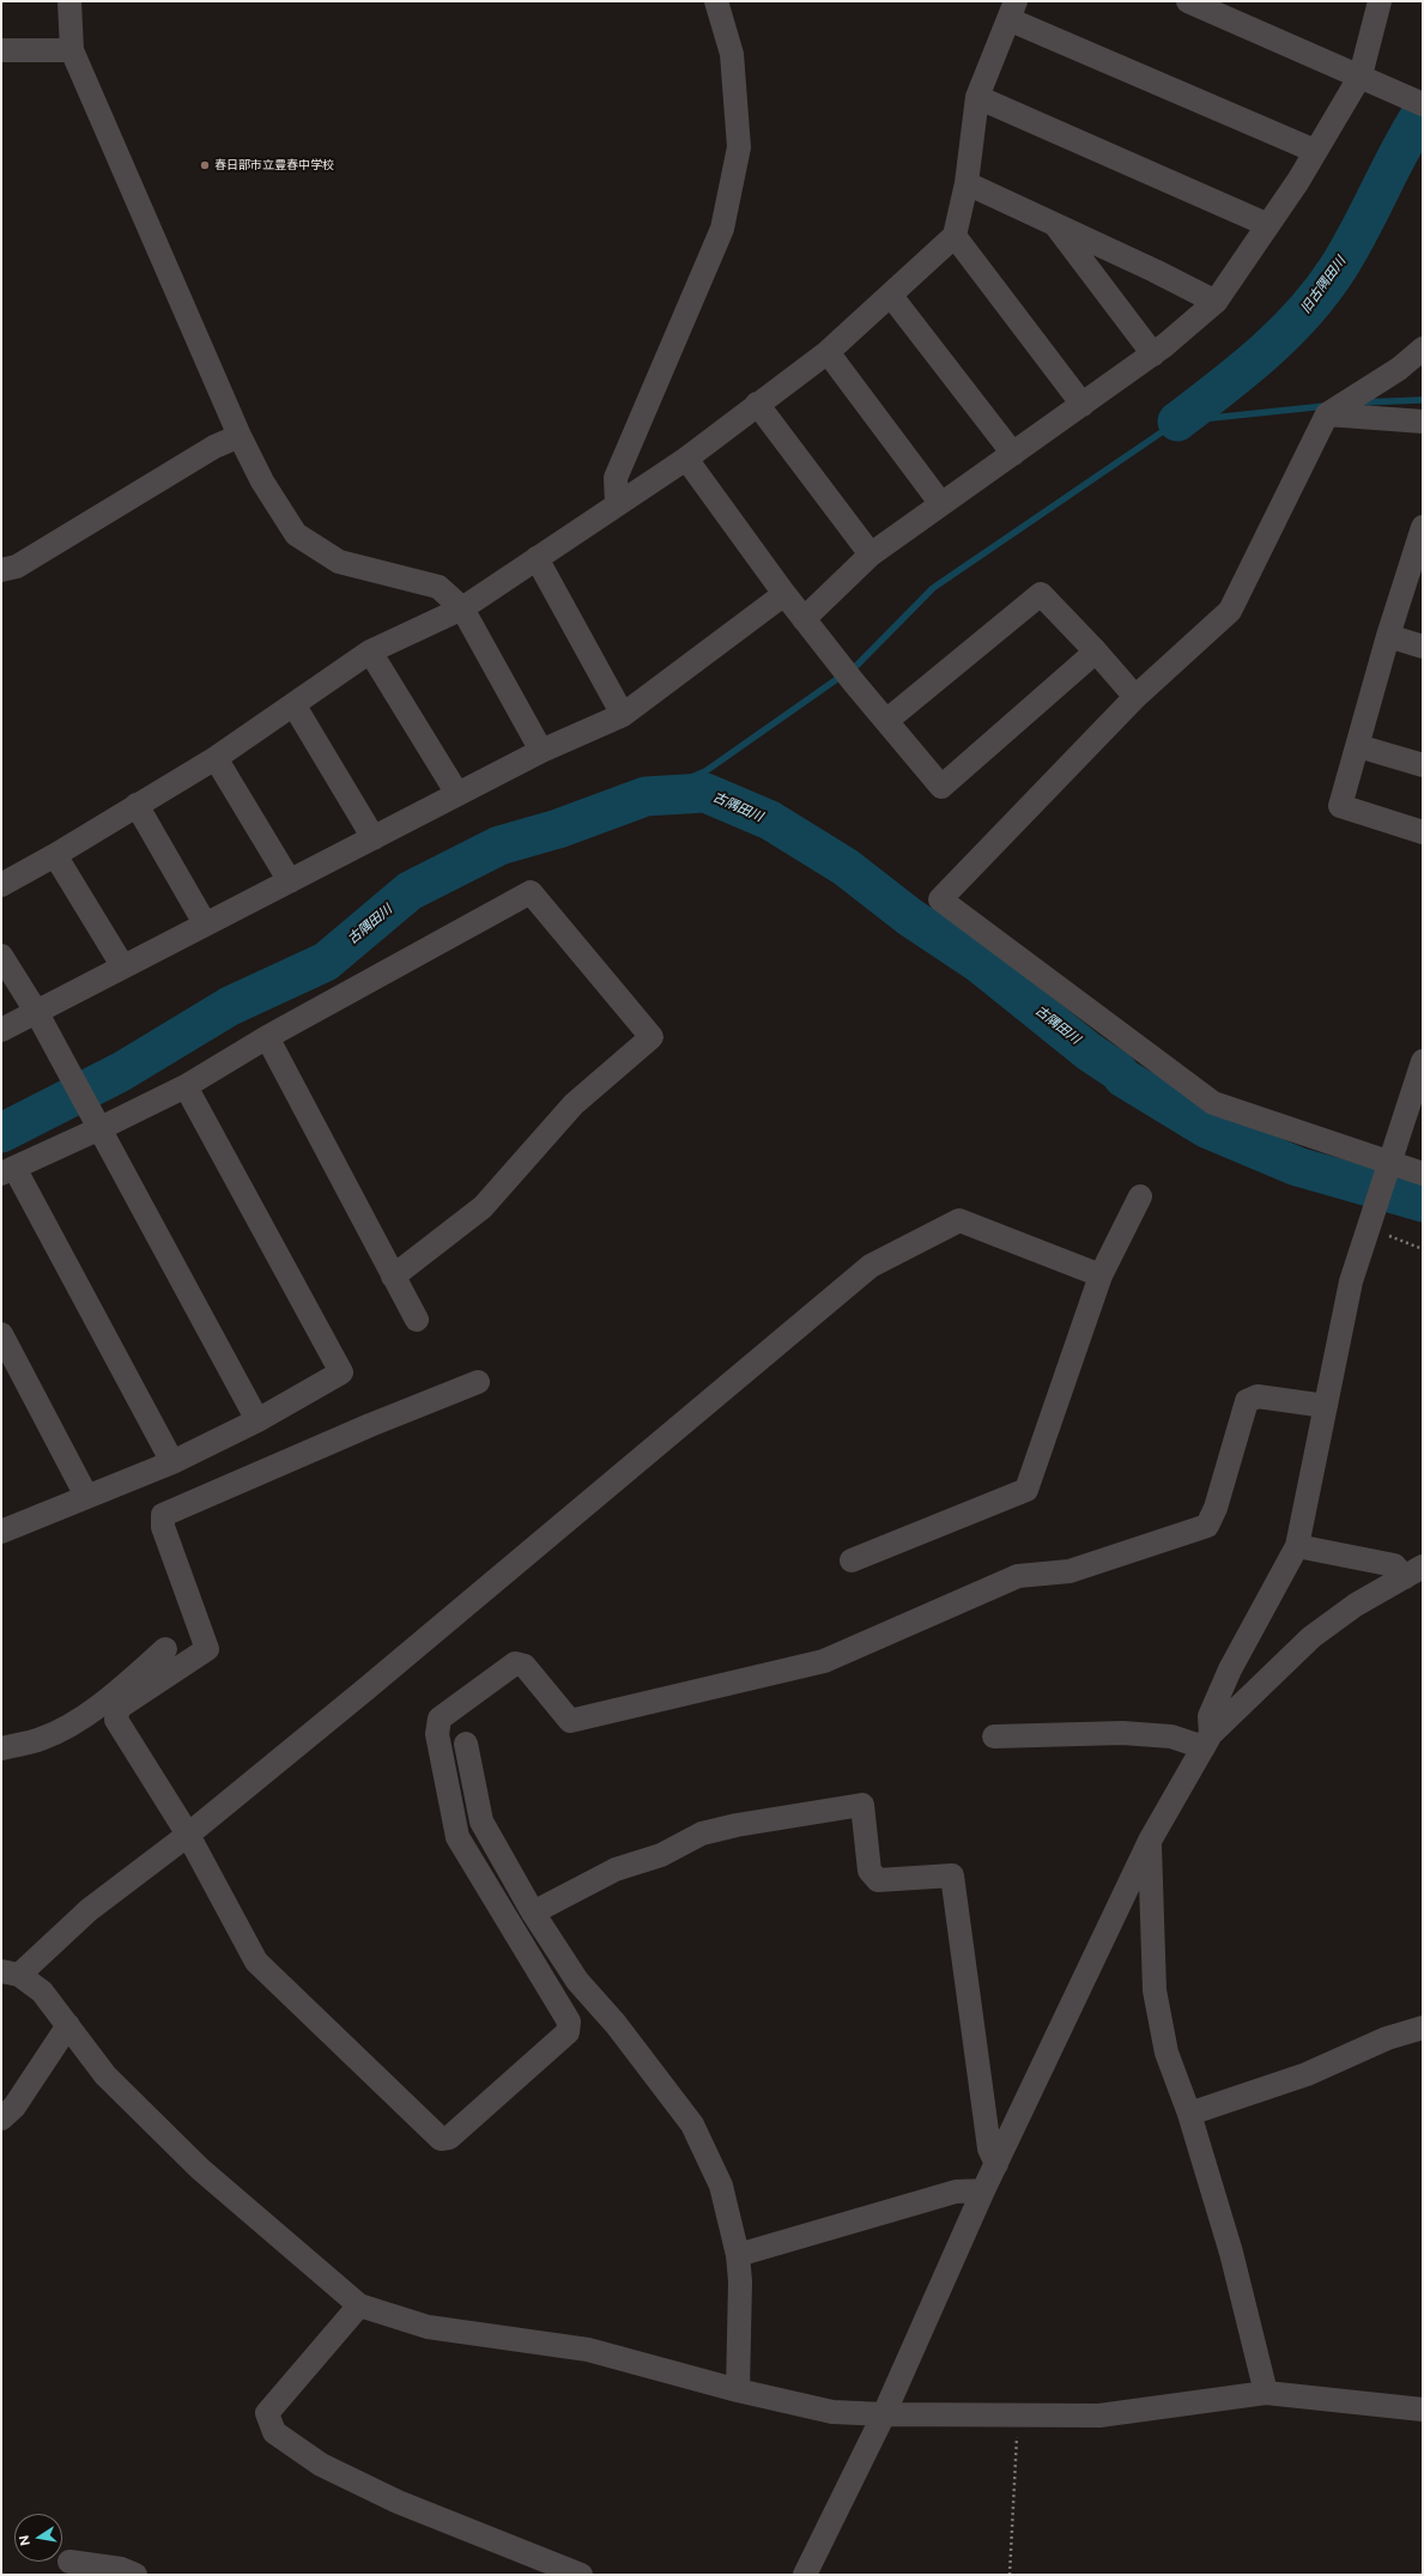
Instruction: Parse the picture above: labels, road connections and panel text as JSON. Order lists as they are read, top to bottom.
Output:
{
  "water": ["旧古隅田川", "古隅田川"],
  "places": ["春日部市立豊春中学校"],
  "north": "left"
}
